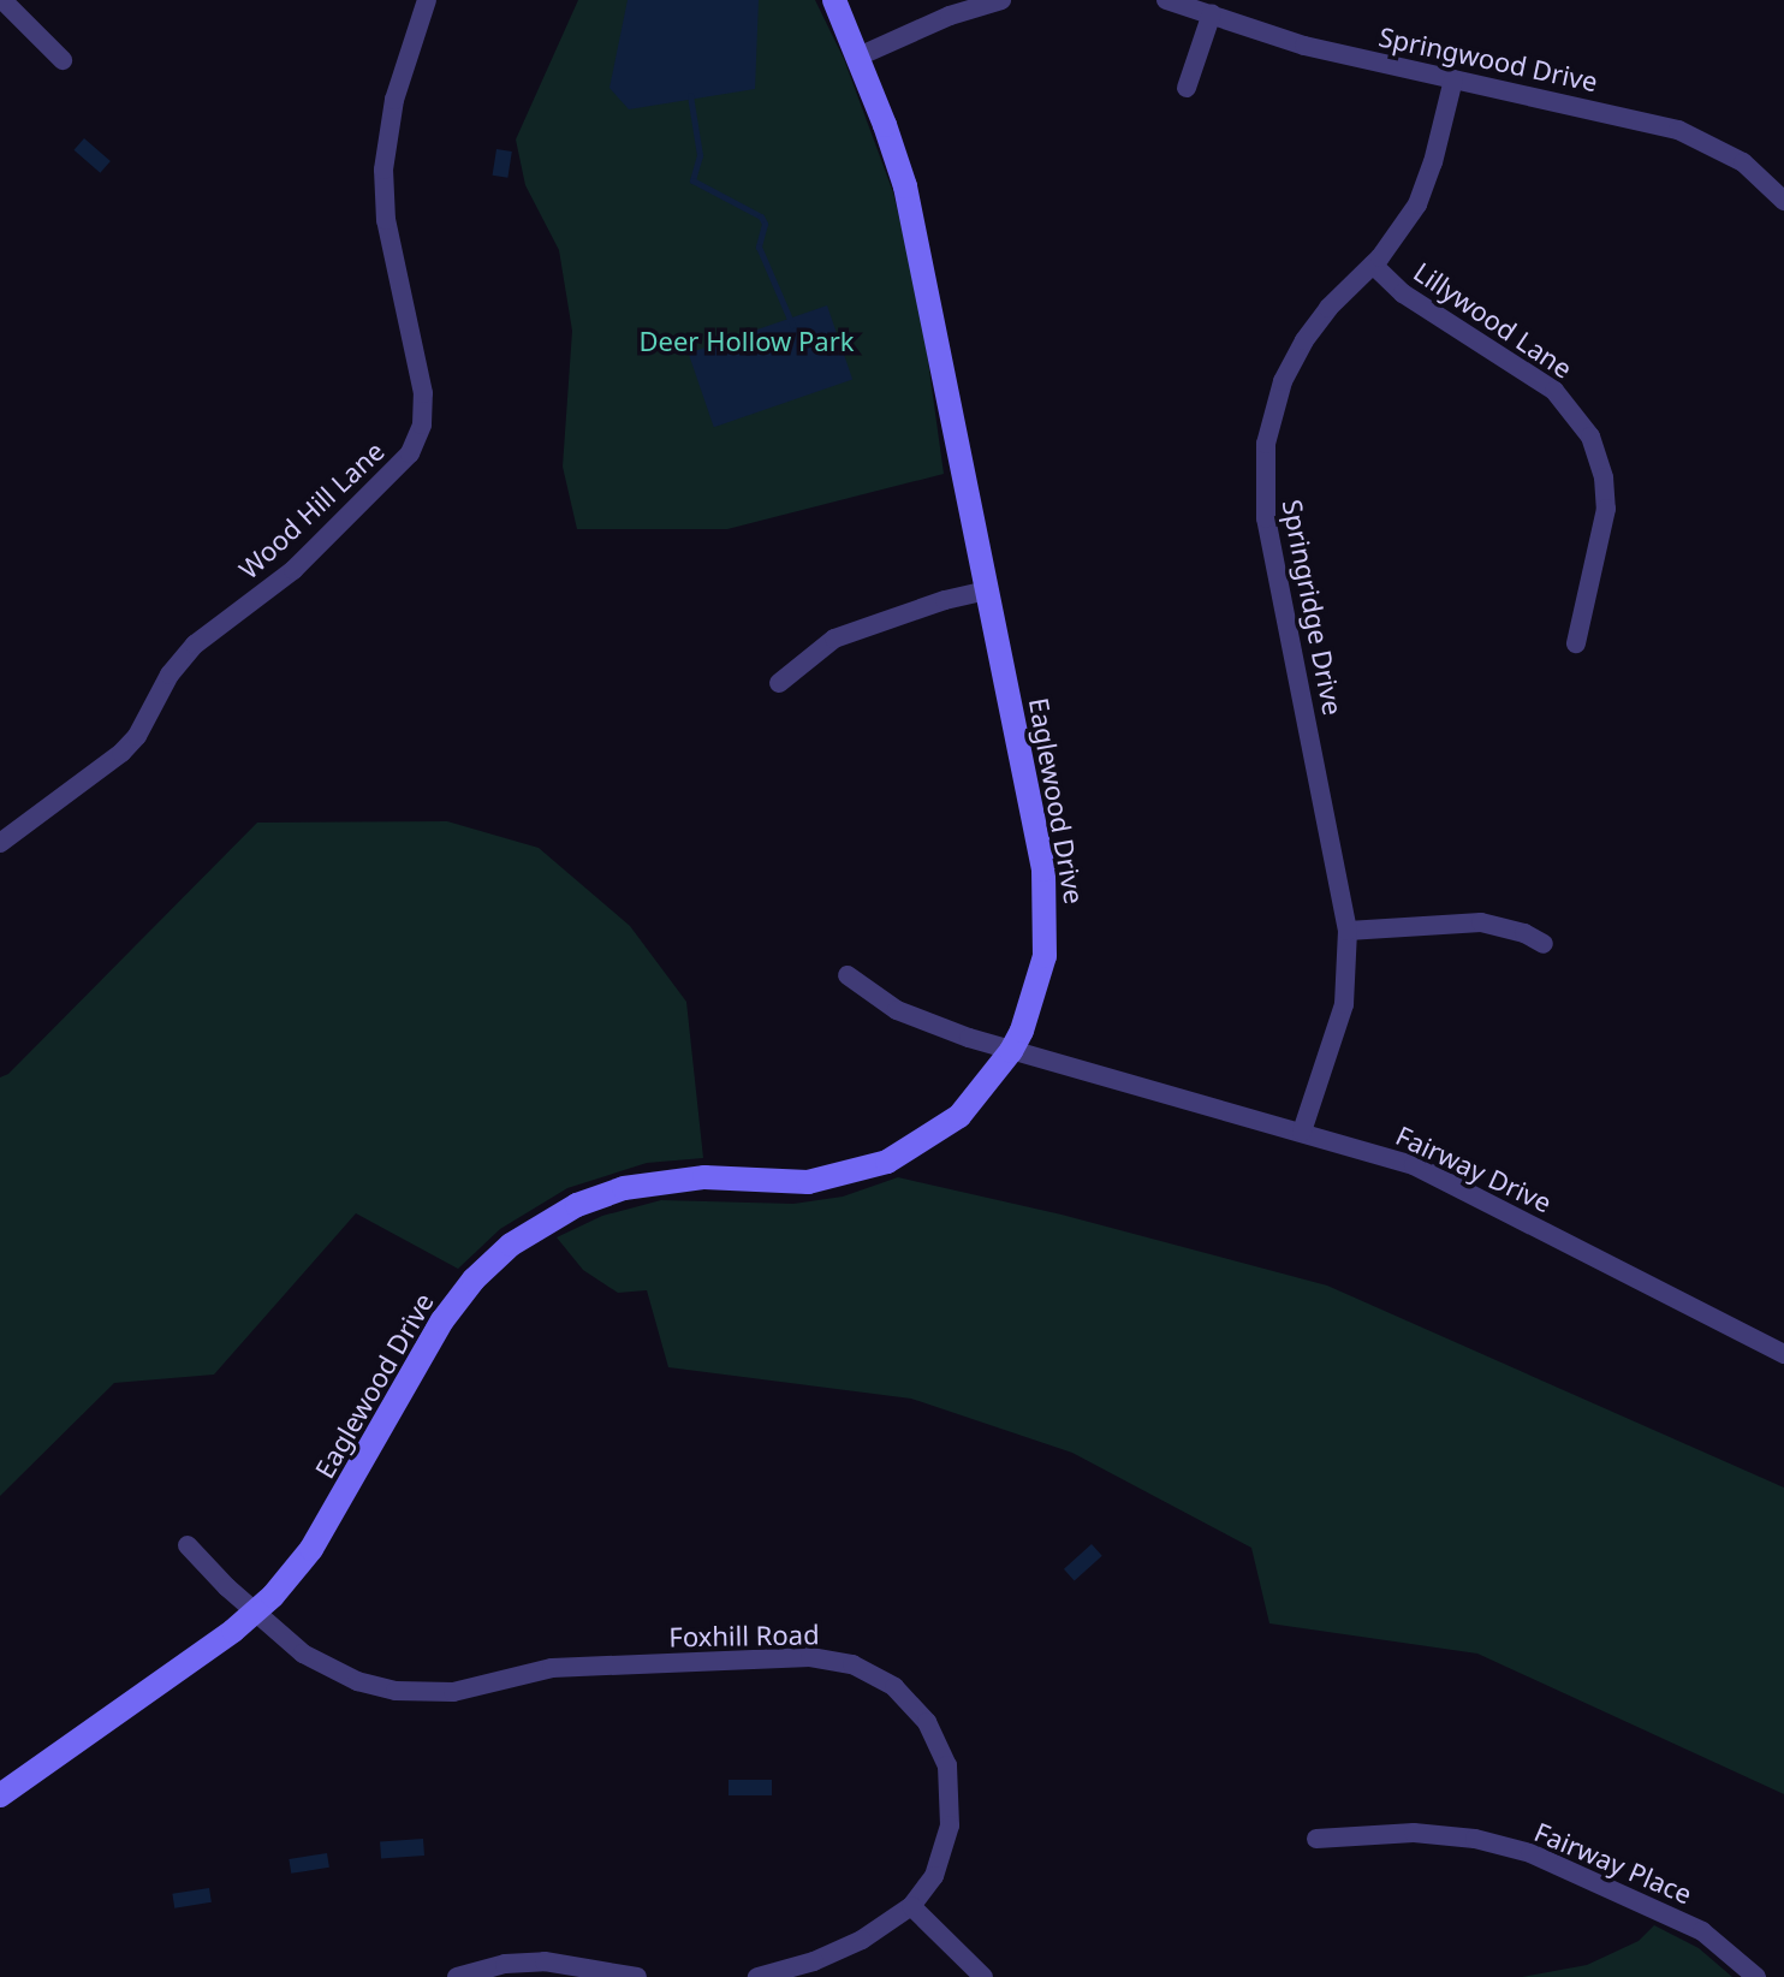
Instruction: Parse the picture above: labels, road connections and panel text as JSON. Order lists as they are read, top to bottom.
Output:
{
  "streets": {
    "main road": ["Eaglewood Drive"],
    "street": [
      "Springwood Drive",
      "Lillywood Lane",
      "Wood Hill Lane",
      "Springridge Drive",
      "Fairway Drive",
      "Foxhill Road",
      "Fairway Place"
    ]
  },
  "crossings": [
    ["Springwood Drive", "Springridge Drive"],
    ["Lillywood Lane", "Springridge Drive"],
    ["Springridge Drive", "Fairway Drive"],
    ["Eaglewood Drive", "Fairway Drive"],
    ["Eaglewood Drive", "Foxhill Road"]
  ],
  "parks": ["Deer Hollow Park"]
}
